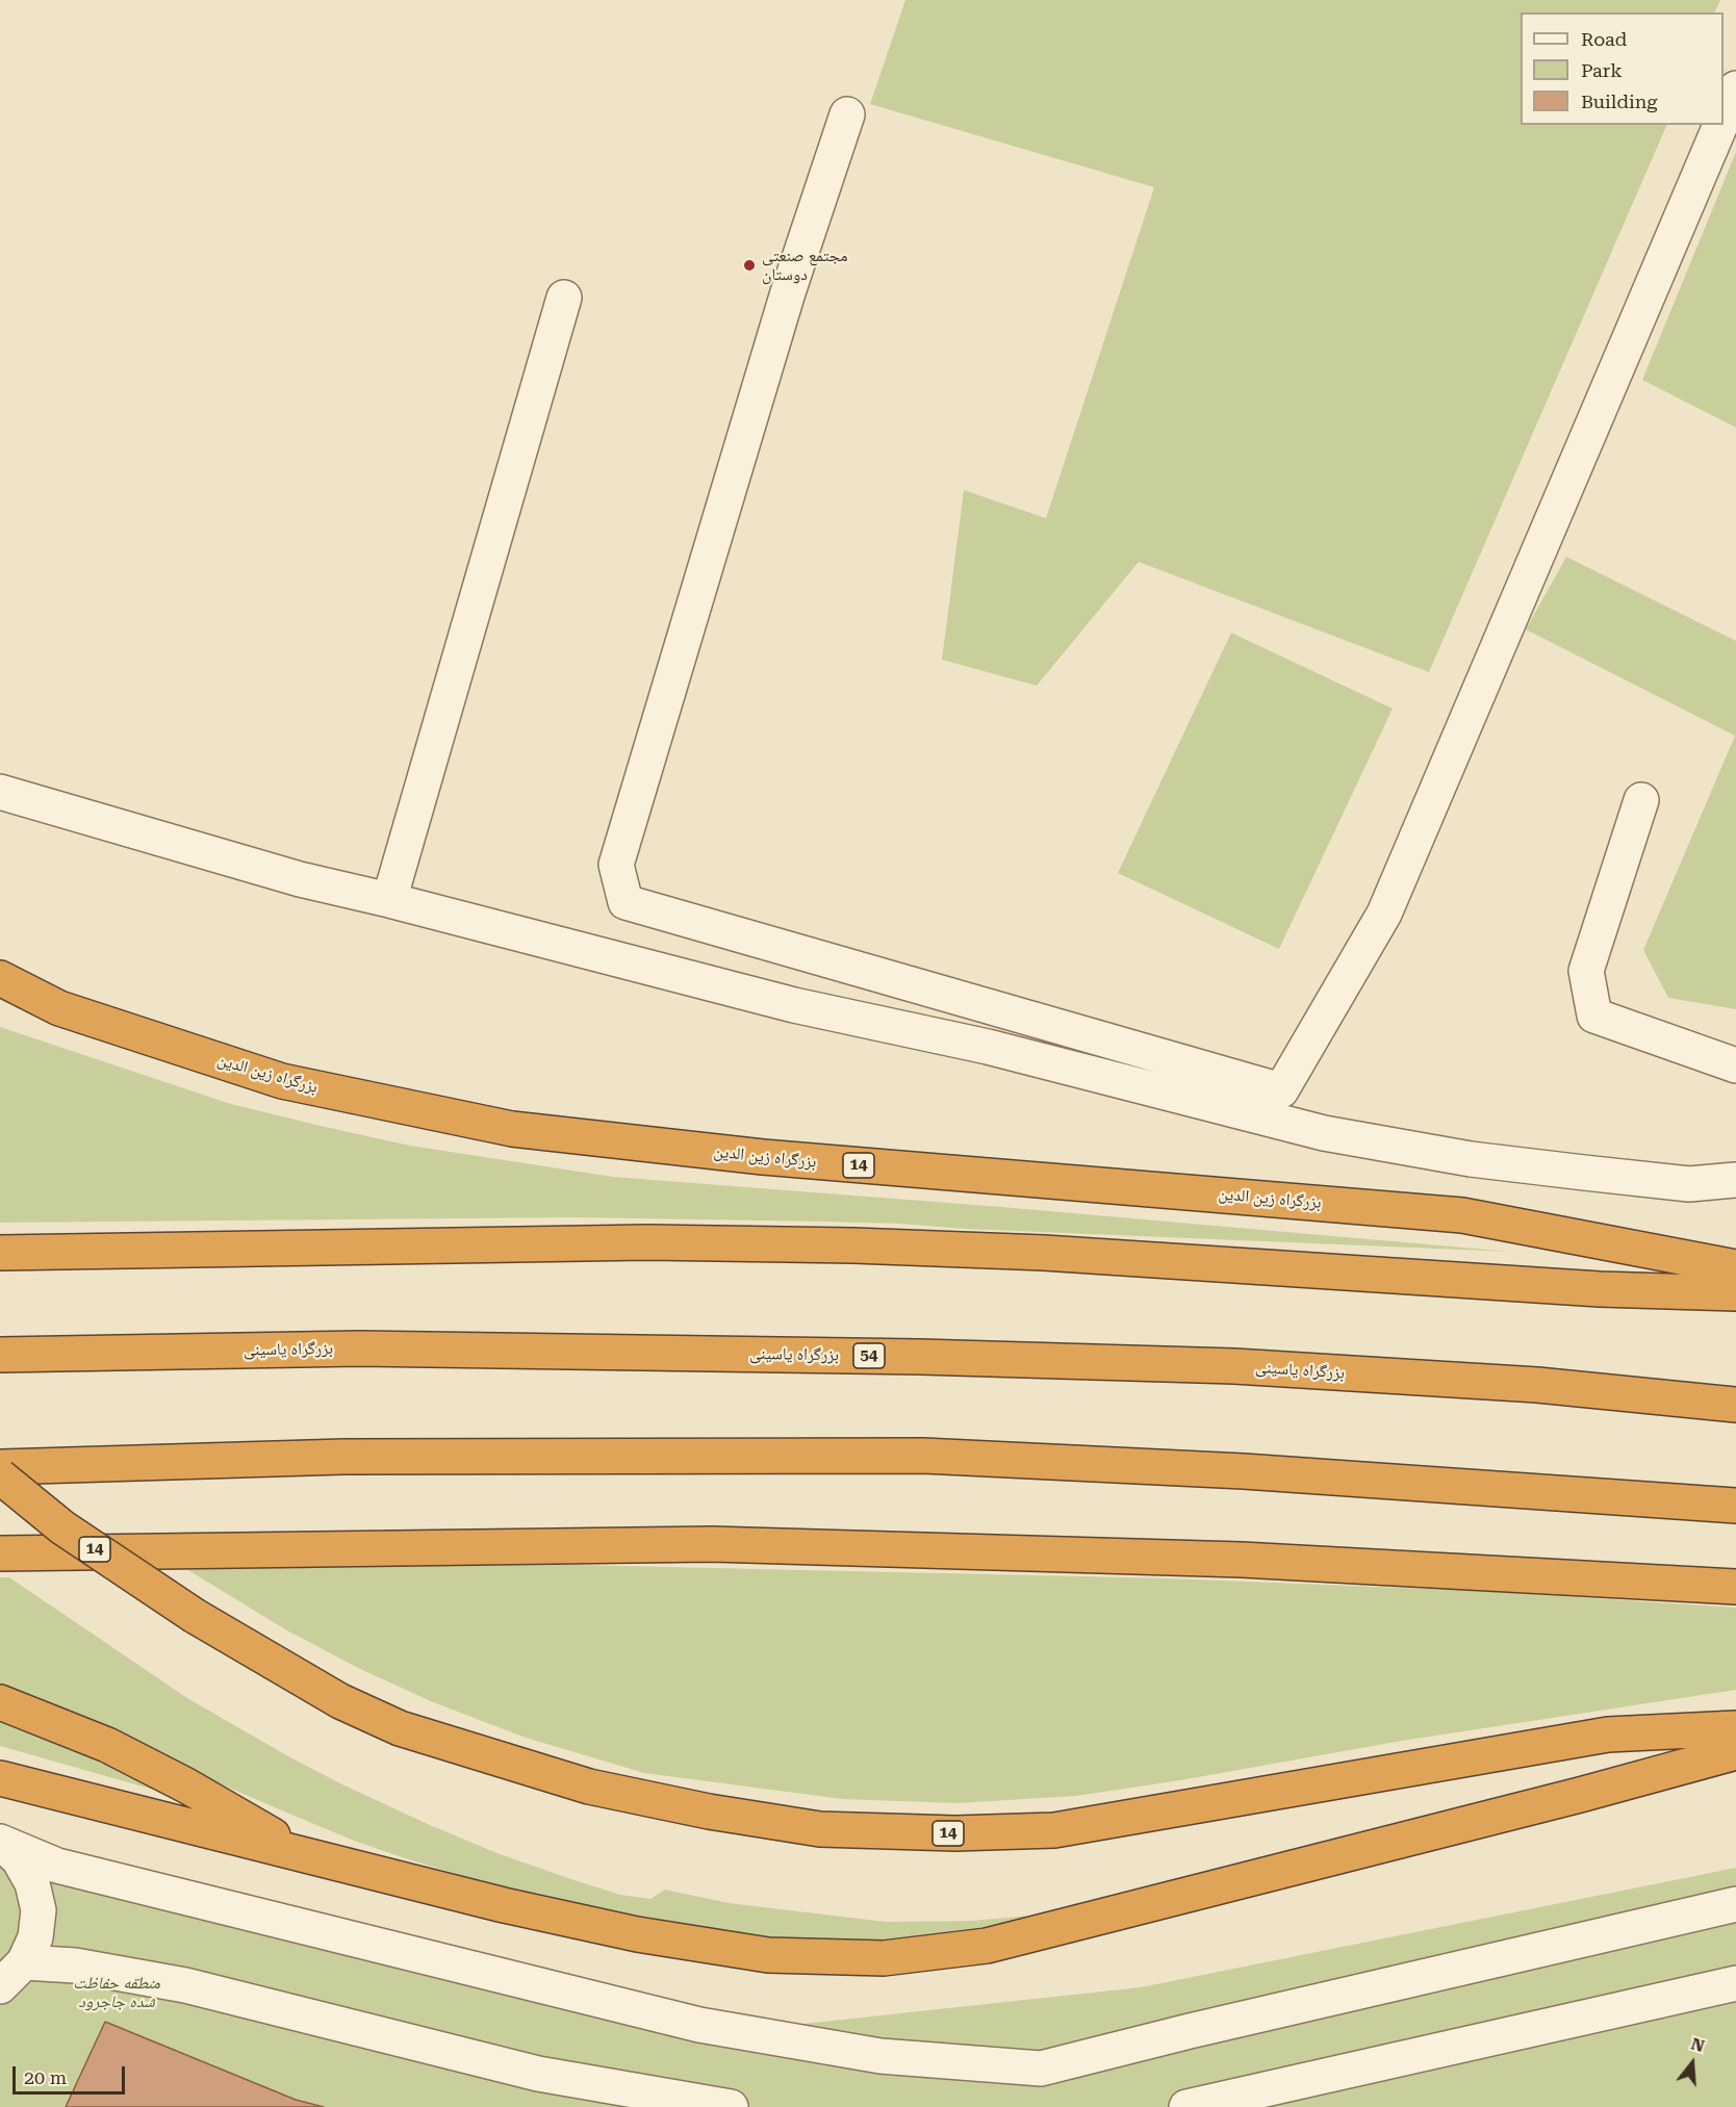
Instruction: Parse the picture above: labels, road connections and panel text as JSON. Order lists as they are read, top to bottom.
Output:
{
  "streets": {
    "highway": [
      "بزرگراه زین الدین",
      "14",
      "بزرگراه یاسینی",
      "54"
    ]
  },
  "parks": ["منطقه حفاظت شده جاجرود"],
  "places": ["مجتمع صنعتی دوستان"],
  "legend": ["Road", "Park", "Building"],
  "scale_bar": "20 m",
  "north": "top"
}
